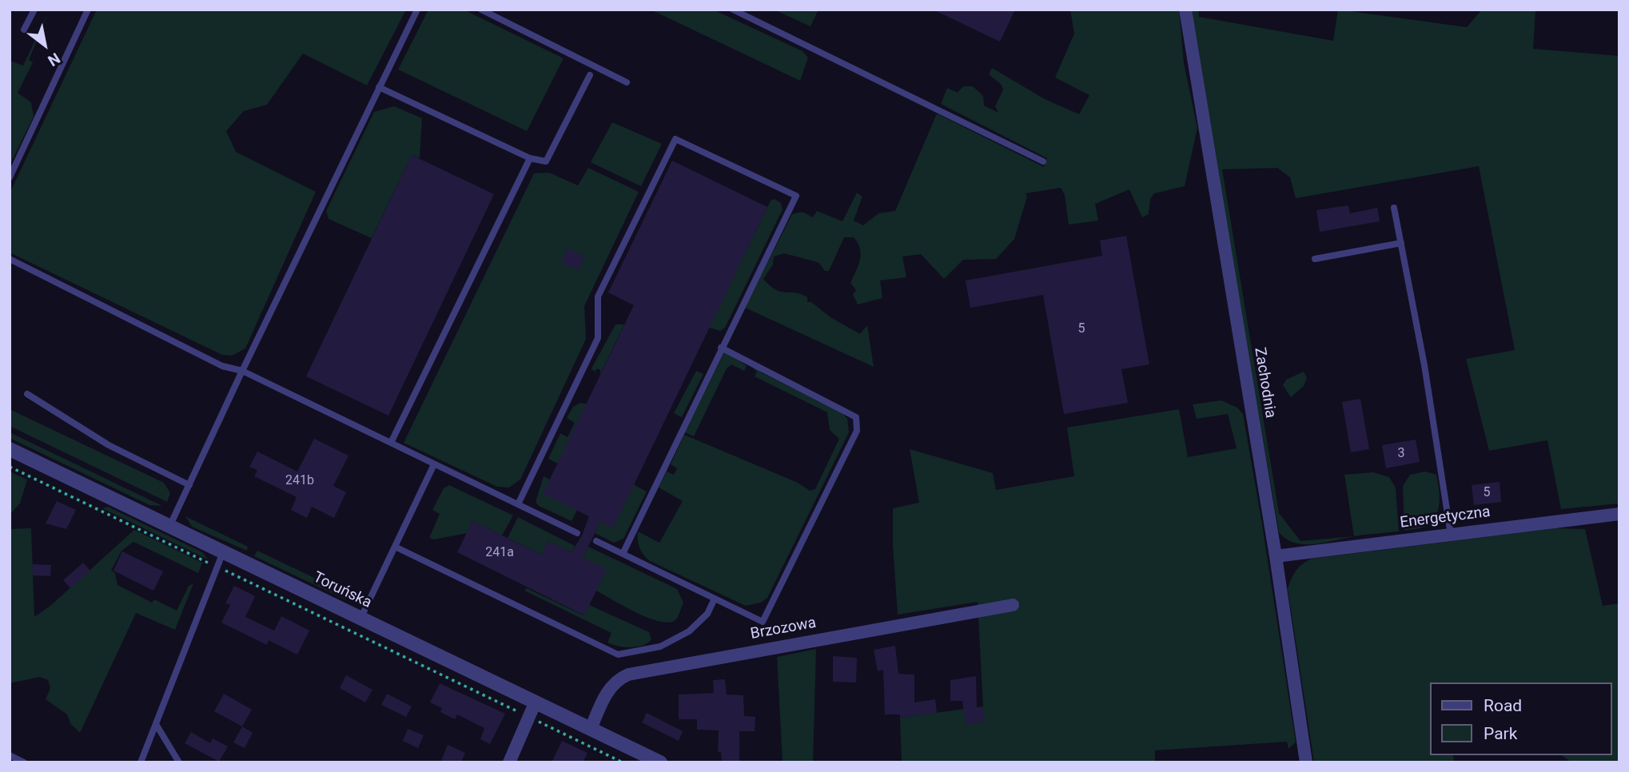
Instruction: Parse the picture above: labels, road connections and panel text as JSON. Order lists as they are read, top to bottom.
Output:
{
  "streets": {
    "street": [
      "Zachodnia",
      "Energetyczna",
      "Toruńska",
      "Brzozowa"
    ]
  },
  "crossings": [
    ["Zachodnia", "Energetyczna"],
    ["Toruńska", "Brzozowa"]
  ],
  "house_numbers": [
    "5",
    "3",
    "241b",
    "5",
    "241a"
  ],
  "legend": ["Road", "Park"],
  "north": "bottom right"
}
